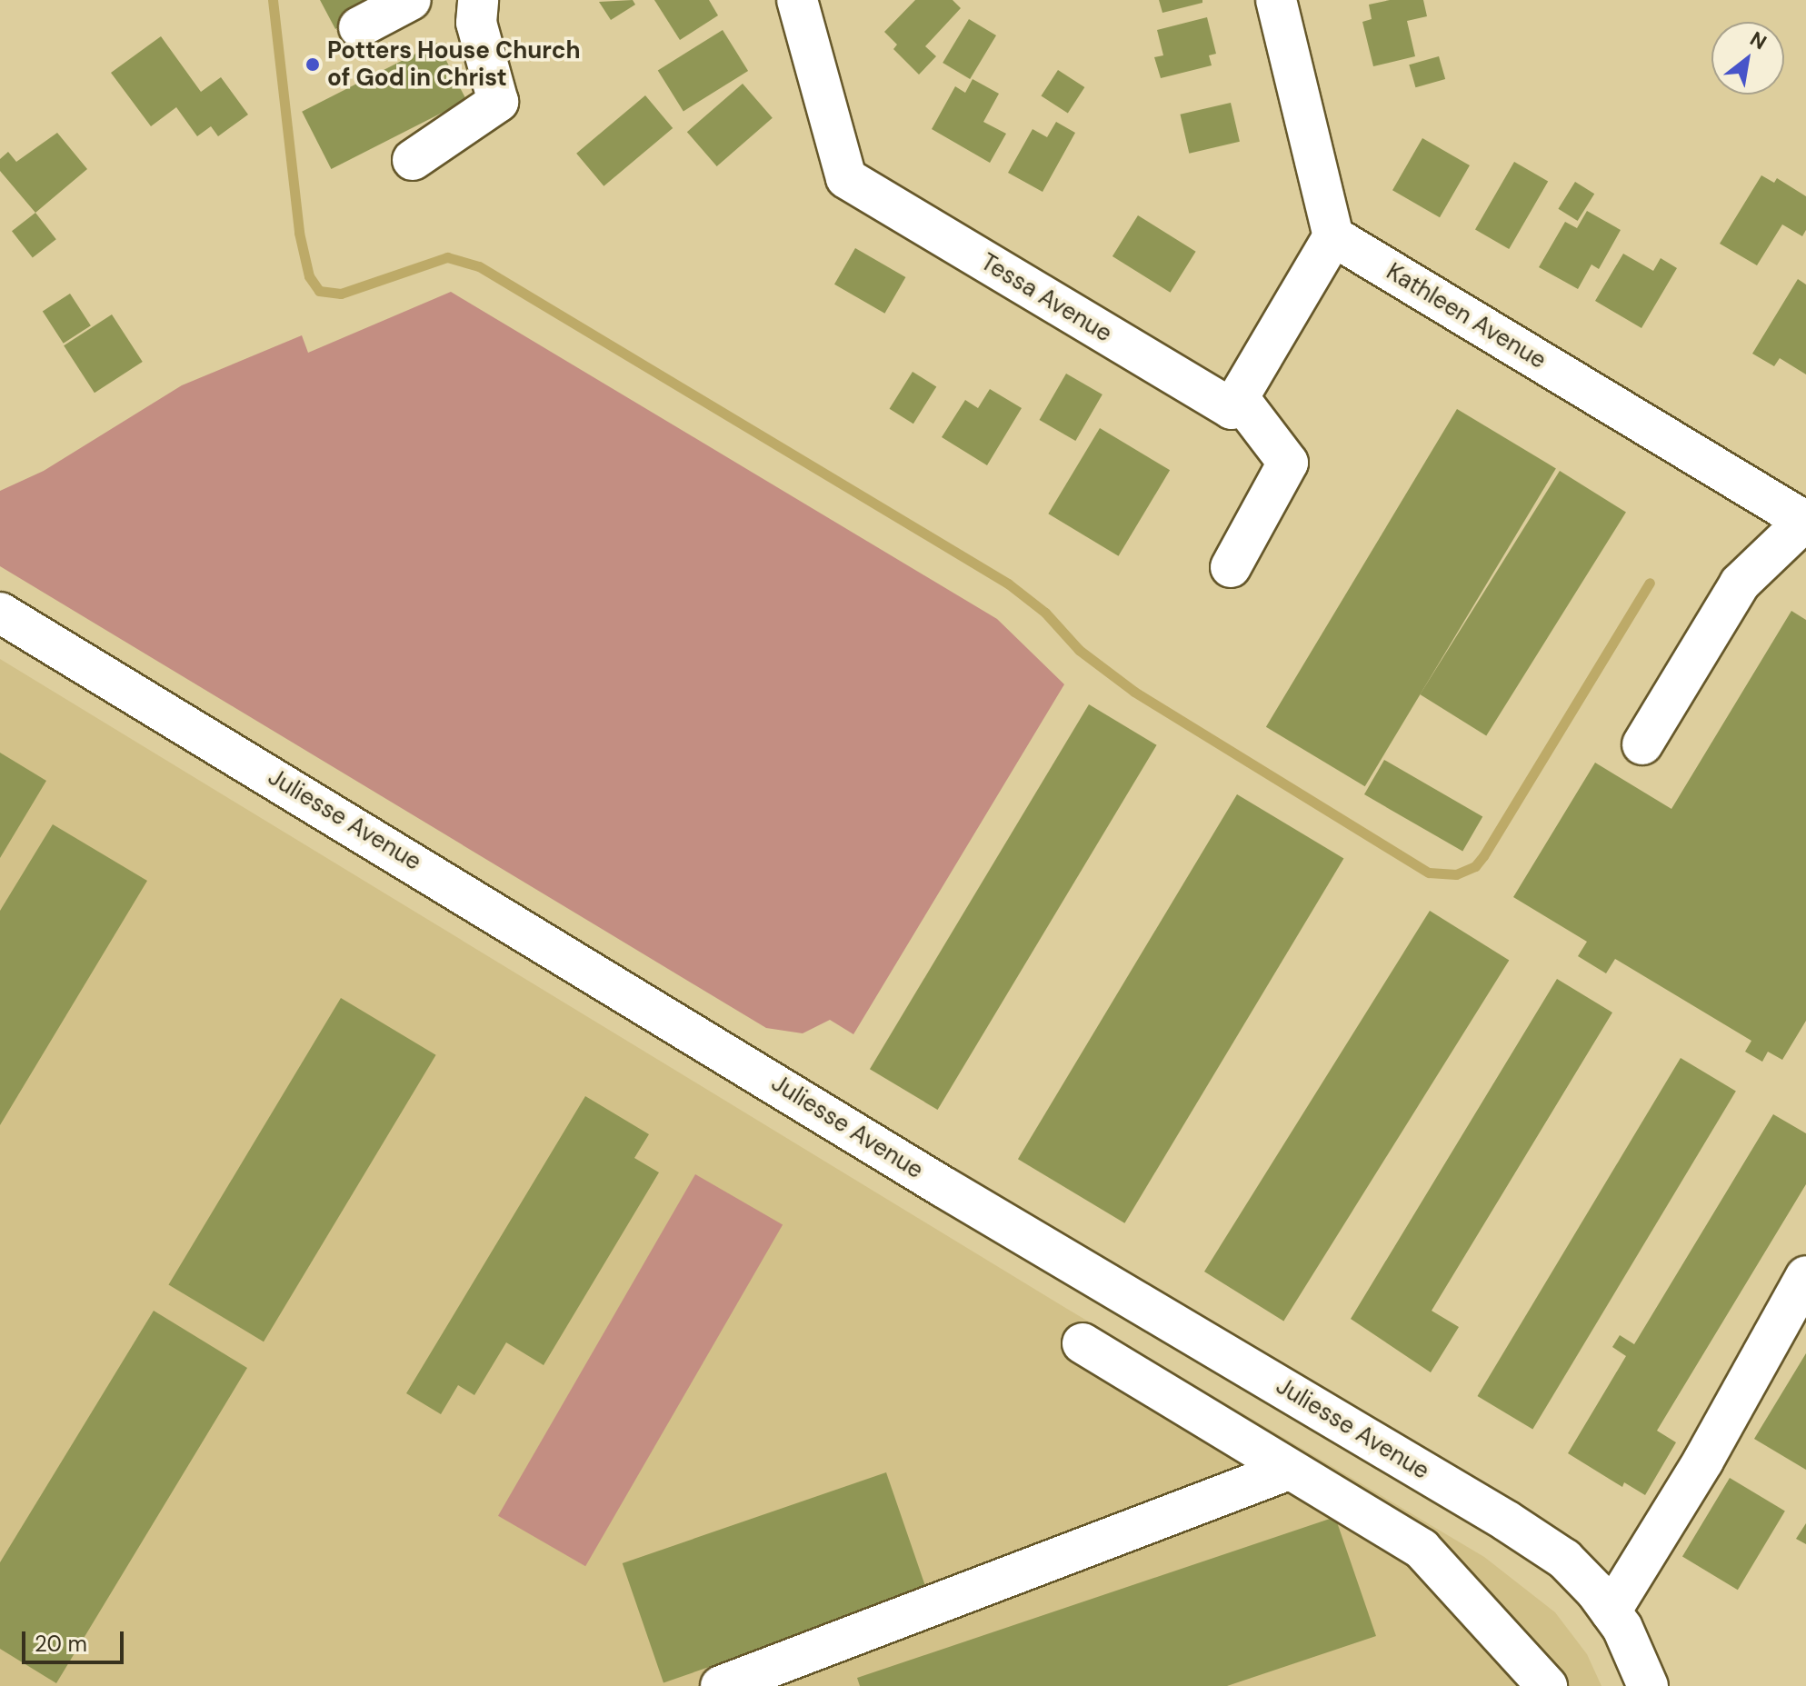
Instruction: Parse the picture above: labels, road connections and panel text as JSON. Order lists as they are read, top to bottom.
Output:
{
  "streets": {
    "street": ["Tessa Avenue", "Kathleen Avenue", "Juliesse Avenue"]
  },
  "places": ["Potters House Church of God in Christ"],
  "scale_bar": "20 m",
  "north": "top right"
}
